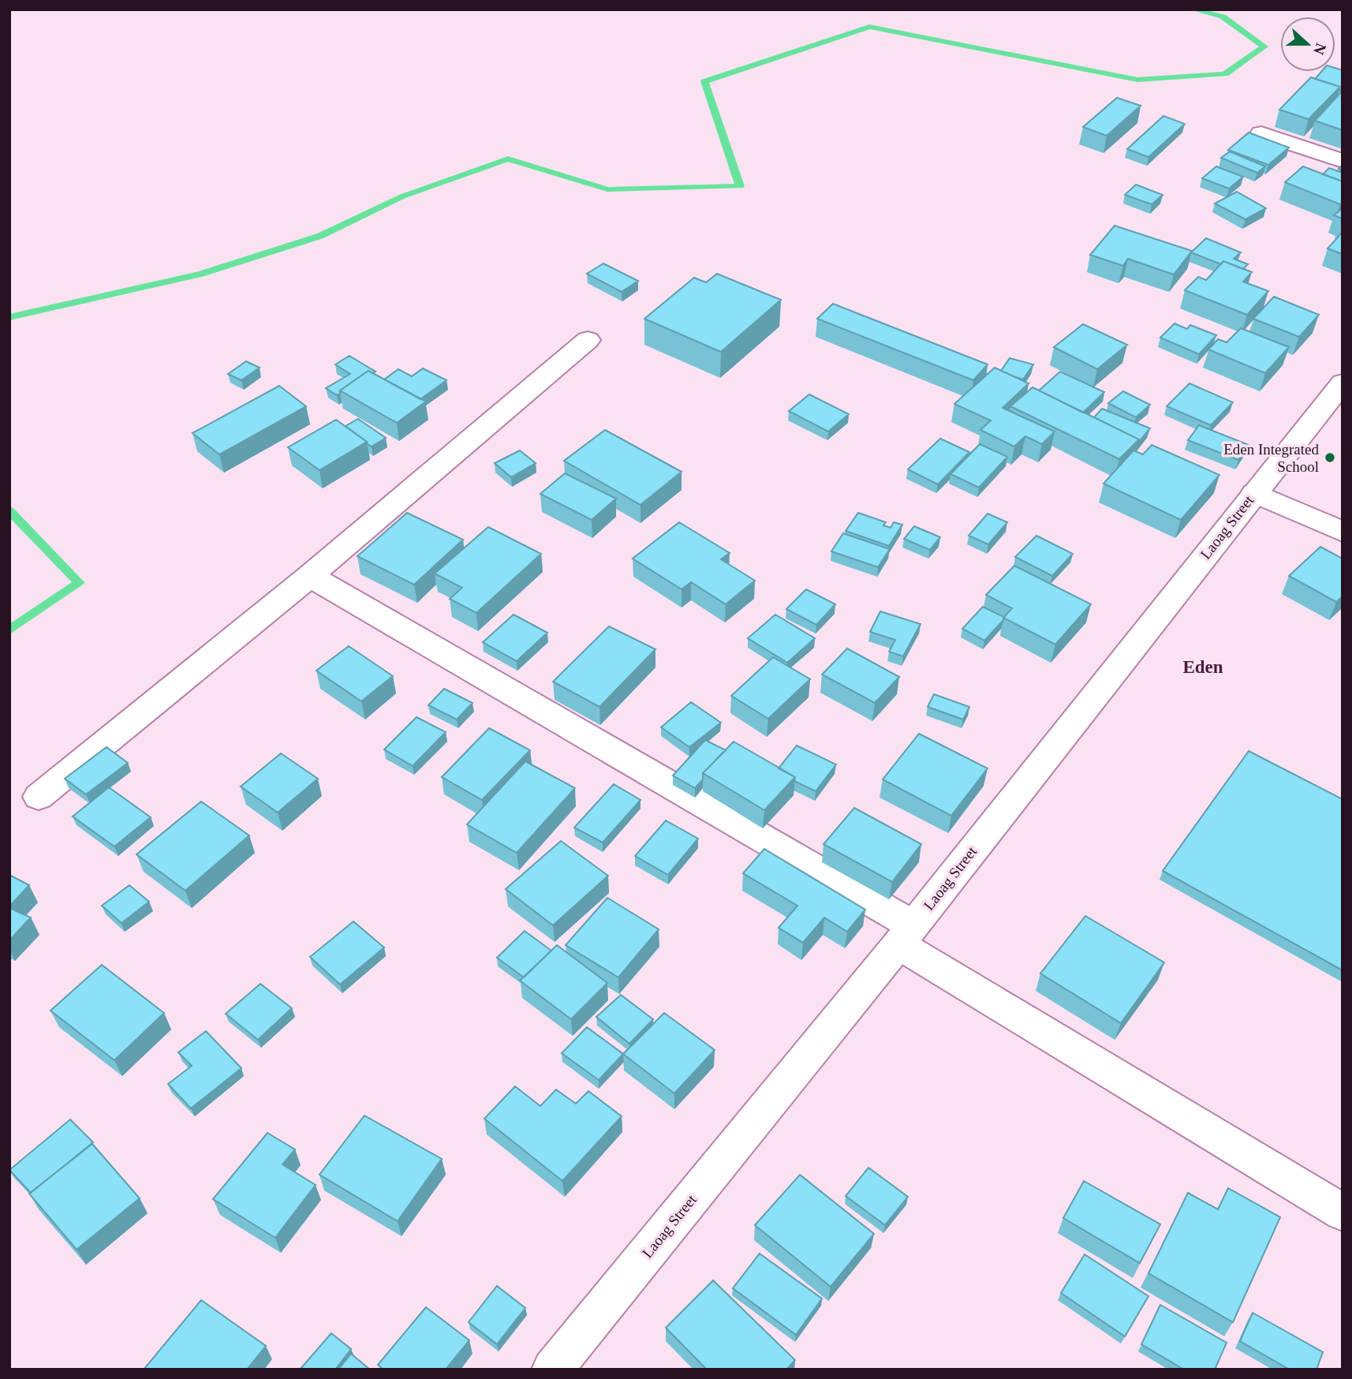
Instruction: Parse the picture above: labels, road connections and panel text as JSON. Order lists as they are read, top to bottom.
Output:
{
  "streets": {
    "street": ["Laoag Street"]
  },
  "districts": ["Eden"],
  "places": ["Eden Integrated School"],
  "north": "right"
}
